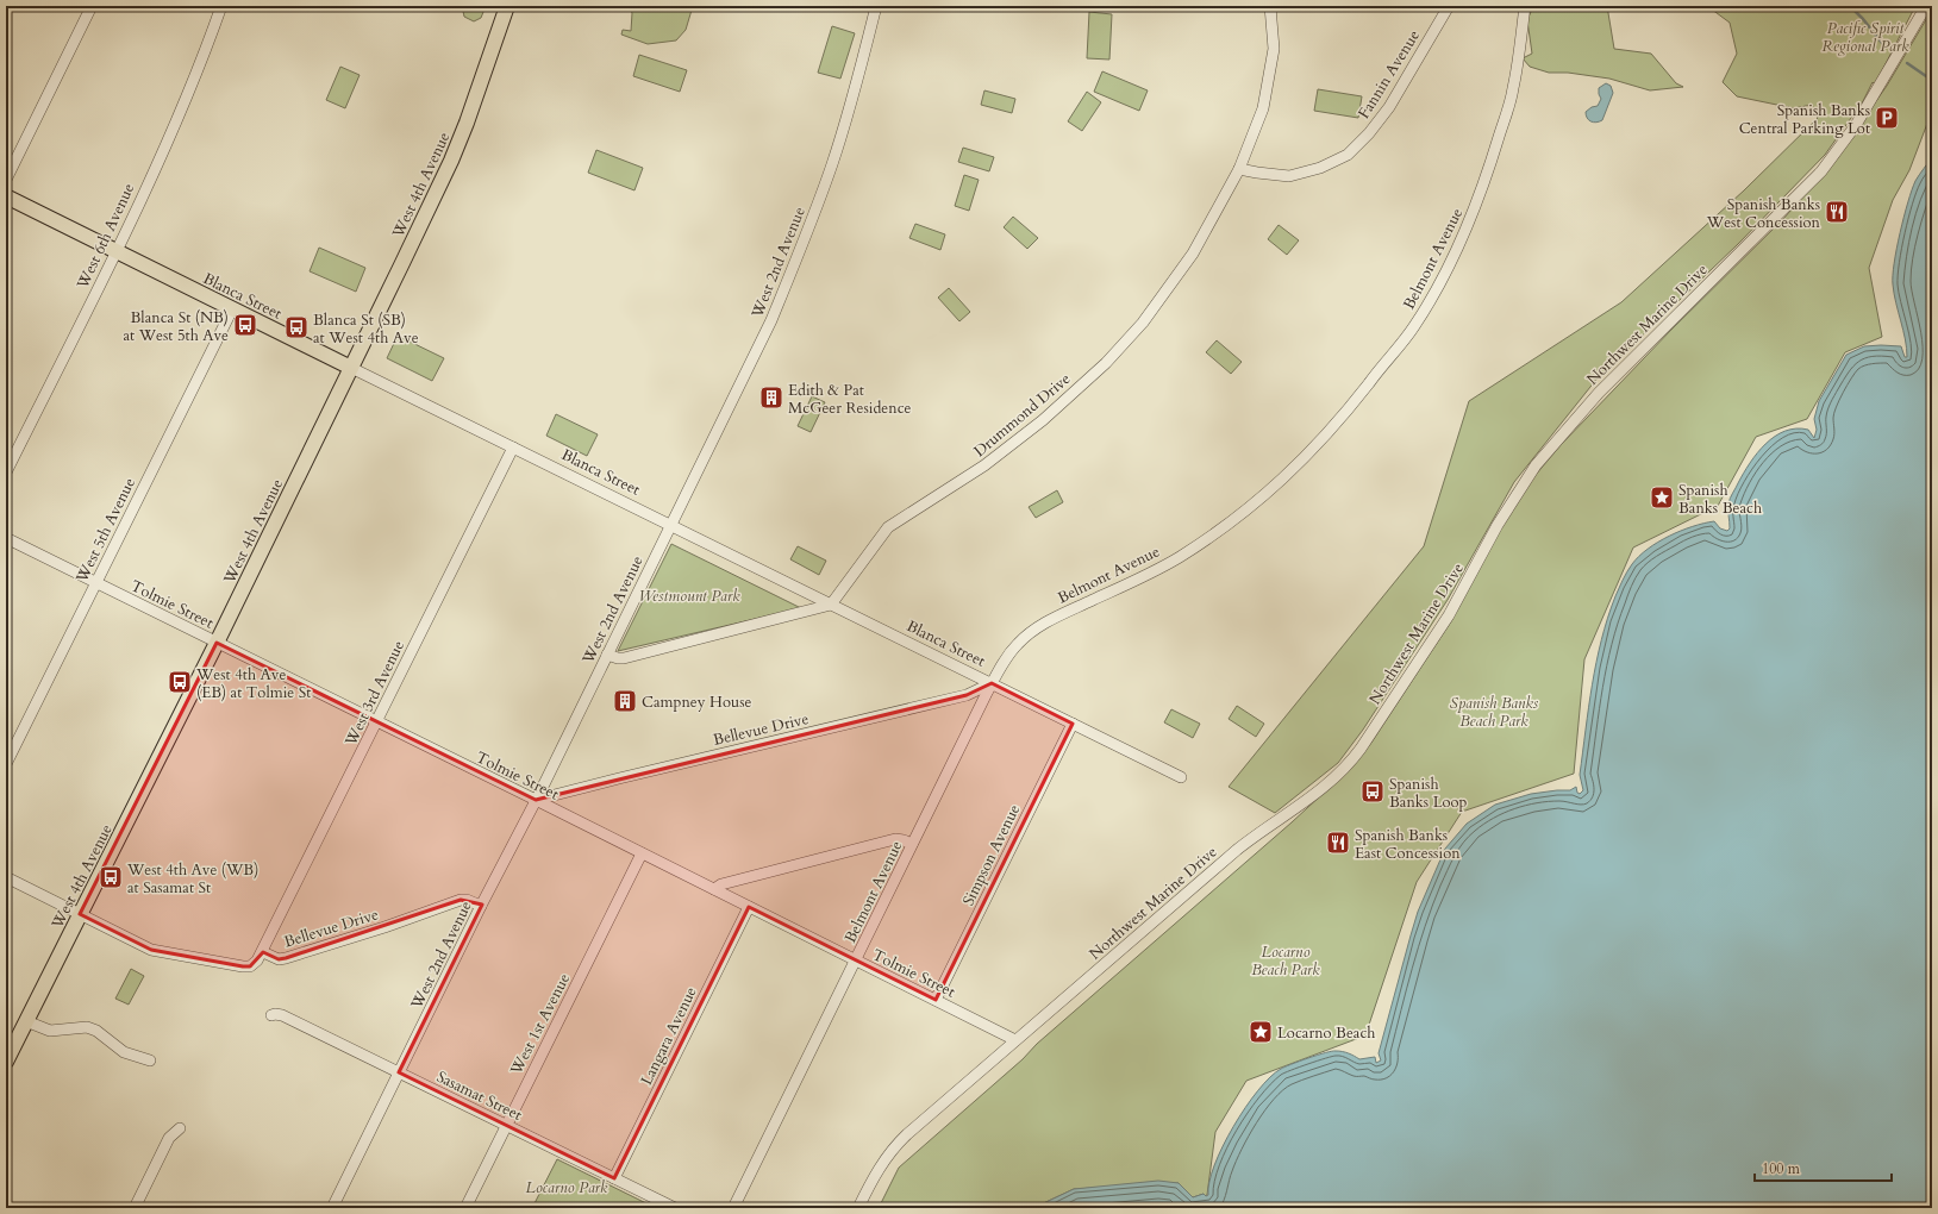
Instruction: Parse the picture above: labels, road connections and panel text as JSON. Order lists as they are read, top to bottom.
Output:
{
  "streets": {
    "main road": ["West 4th Avenue", "Blanca Street"],
    "street": [
      "Fannin Avenue",
      "West 6th Avenue",
      "Belmont Avenue",
      "West 2nd Avenue",
      "Northwest Marine Drive",
      "Drummond Drive",
      "West 5th Avenue",
      "Tolmie Street",
      "West 3rd Avenue",
      "Bellevue Drive",
      "Simpson Avenue",
      "West 1st Avenue",
      "Langara Avenue",
      "Sasamat Street"
    ]
  },
  "crossings": [
    ["Fannin Avenue", "Drummond Drive"],
    ["West 4th Avenue", "Blanca Street"],
    ["West 4th Avenue", "Tolmie Street"],
    ["West 6th Avenue", "Blanca Street"],
    ["Belmont Avenue", "Blanca Street"],
    ["Belmont Avenue", "Tolmie Street"],
    ["Belmont Avenue", "Bellevue Drive"],
    ["West 2nd Avenue", "Blanca Street"],
    ["West 2nd Avenue", "Tolmie Street"],
    ["West 2nd Avenue", "Bellevue Drive"],
    ["West 2nd Avenue", "Sasamat Street"],
    ["Blanca Street", "Drummond Drive"],
    ["Blanca Street", "West 5th Avenue"],
    ["Blanca Street", "West 3rd Avenue"],
    ["Blanca Street", "Bellevue Drive"],
    ["Blanca Street", "Simpson Avenue"],
    ["Northwest Marine Drive", "Tolmie Street"],
    ["West 5th Avenue", "Tolmie Street"],
    ["Tolmie Street", "West 3rd Avenue"],
    ["Tolmie Street", "Bellevue Drive"],
    ["Tolmie Street", "Simpson Avenue"],
    ["Tolmie Street", "West 1st Avenue"],
    ["Tolmie Street", "Langara Avenue"],
    ["West 3rd Avenue", "Bellevue Drive"],
    ["West 1st Avenue", "Sasamat Street"],
    ["Langara Avenue", "Sasamat Street"]
  ],
  "parks": [
    "Pacific Spirit Regional Park",
    "Westmount Park",
    "Spanish Banks Beach Park",
    "Locarno Beach Park",
    "Locarno Park"
  ],
  "places": {
    "parking": ["Spanish Banks Central Parking Lot"],
    "restaurant": ["Spanish Banks West Concession", "Spanish Banks East Concession"],
    "bus stop": [
      "Blanca St (NB) at West 5th Ave",
      "Blanca St (SB) at West 4th Ave",
      "West 4th Ave (EB) at Tolmie St",
      "Spanish Banks Loop",
      "West 4th Ave (WB) at Sasamat St"
    ],
    "building": ["Edith & Pat McGeer Residence", "Campney House"],
    "place": ["Spanish Banks Beach", "Locarno Beach"]
  },
  "scale_bar": "100 m"
}
